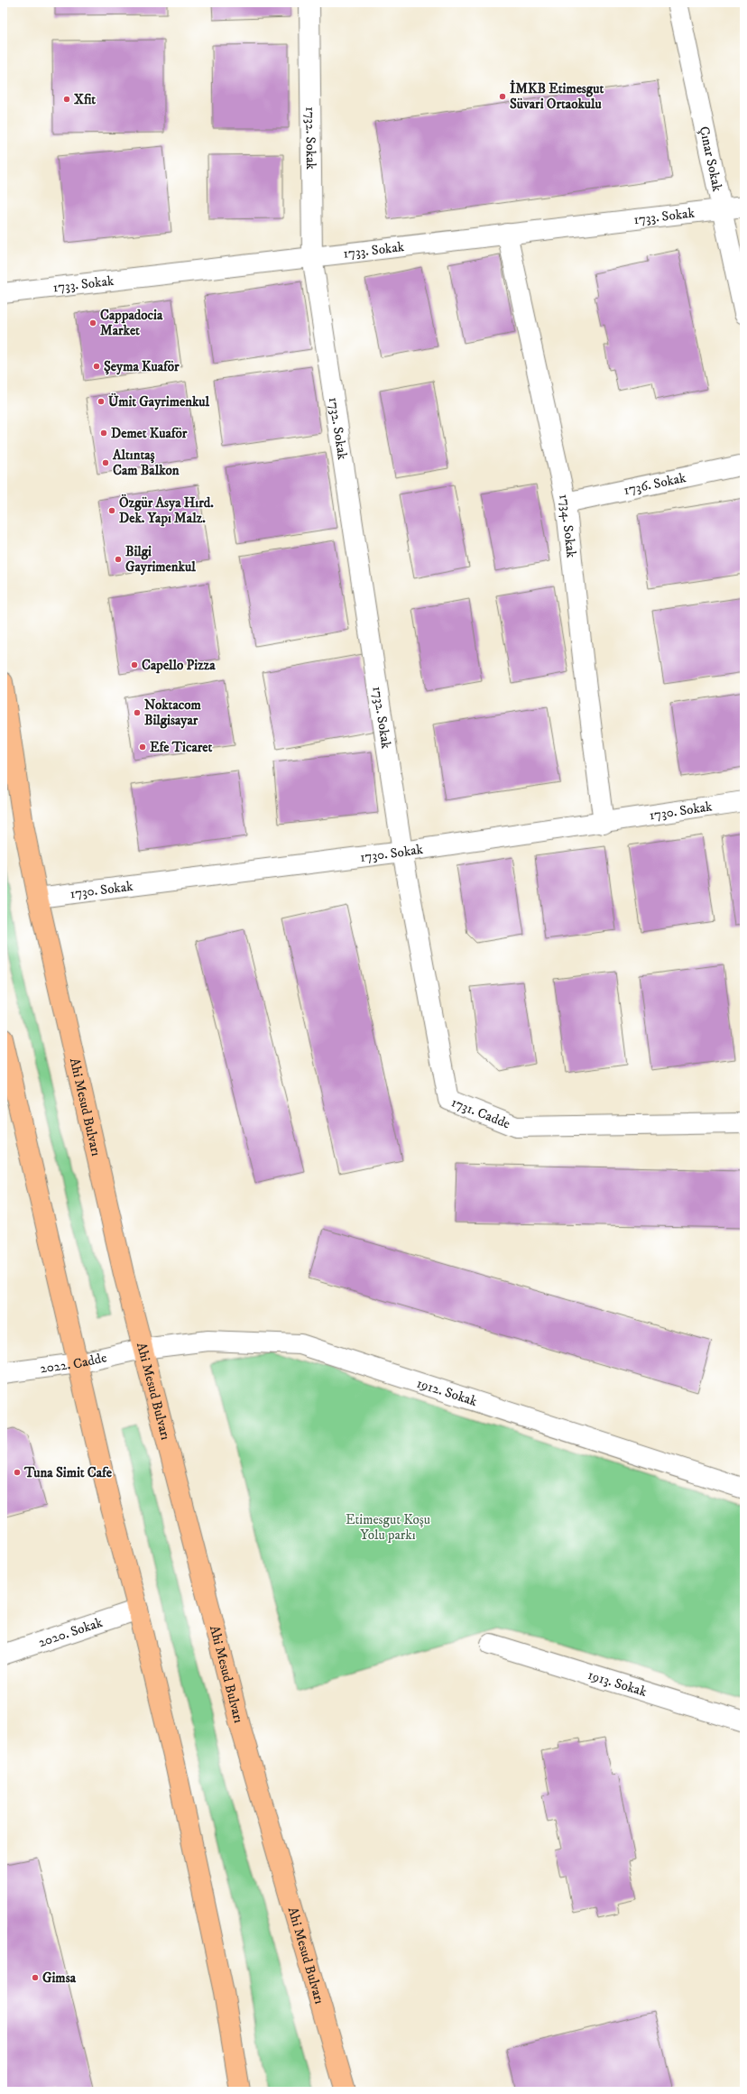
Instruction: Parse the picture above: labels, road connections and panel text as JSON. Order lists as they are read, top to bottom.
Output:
{
  "streets": {
    "main road": ["Ahi Mesud Bulvarı"],
    "street": [
      "1732. Sokak",
      "Çınar Sokak",
      "1733. Sokak",
      "1736. Sokak",
      "1734. Sokak",
      "1730. Sokak",
      "1731. Cadde",
      "2022. Cadde",
      "1912. Sokak",
      "2020. Sokak",
      "1913. Sokak"
    ]
  },
  "crossings": [
    ["1732. Sokak", "1733. Sokak"],
    ["1732. Sokak", "1730. Sokak"],
    ["1732. Sokak", "1731. Cadde"],
    ["Çınar Sokak", "1733. Sokak"],
    ["1733. Sokak", "1734. Sokak"],
    ["1736. Sokak", "1734. Sokak"],
    ["1734. Sokak", "1730. Sokak"],
    ["1730. Sokak", "Ahi Mesud Bulvarı"],
    ["1730. Sokak", "1731. Cadde"],
    ["Ahi Mesud Bulvarı", "2022. Cadde"],
    ["Ahi Mesud Bulvarı", "1912. Sokak"],
    ["2022. Cadde", "1912. Sokak"]
  ],
  "parks": ["Etimesgut Koşu Yolu parkı"],
  "places": [
    "İMKB Etimesgut Süvari Ortaokulu",
    "Xfit",
    "Cappadocia Market",
    "Şeyma Kuaför",
    "Ümit Gayrimenkul",
    "Demet Kuaför",
    "Altıntaş Cam Balkon",
    "Özgür Asya Hırd. Dek. Yapı Malz.",
    "Bilgi Gayrimenkul",
    "Capello Pizza",
    "Noktacom Bilgisayar",
    "Efe Ticaret",
    "Tuna Simit Cafe",
    "Gimsa"
  ]
}
